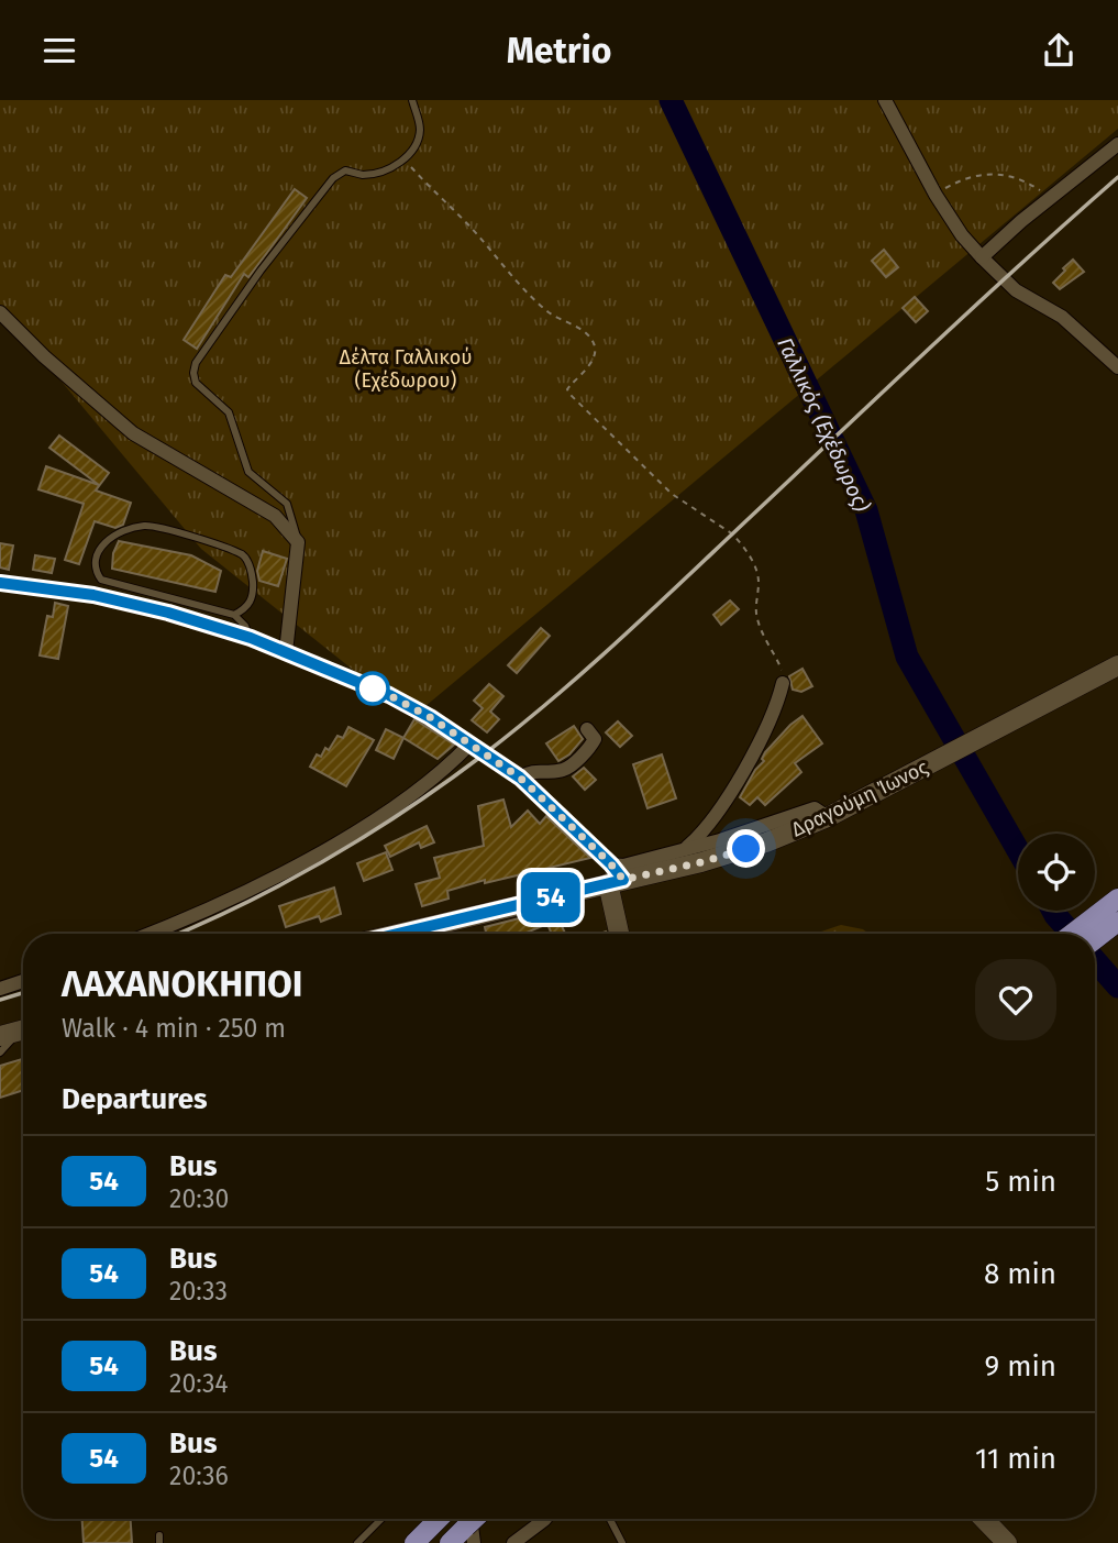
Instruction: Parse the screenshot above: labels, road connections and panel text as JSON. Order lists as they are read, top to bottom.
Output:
{
  "streets": {
    "main road": ["Δραγούμη Ίωνος"]
  },
  "water": ["Γαλλικός (Εχέδωρος)"],
  "parks": ["Δέλτα Γαλλικού (Εχέδωρου)"],
  "lines": ["bus line 54"],
  "page": {
    "header": "Metrio",
    "on_map": "54",
    "heading": [
      ["ΛΑΧΑΝΟΚΗΠΟΙ", "Walk · 4 min · 250 m"],
      "Departures"
    ],
    "list": [
      {
        "mark": "54",
        "name": "Bus",
        "note": "20:30",
        "value": "5 min"
      },
      {
        "mark": "54",
        "name": "Bus",
        "note": "20:33",
        "value": "8 min"
      },
      {
        "mark": "54",
        "name": "Bus",
        "note": "20:34",
        "value": "9 min"
      },
      {
        "mark": "54",
        "name": "Bus",
        "note": "20:36",
        "value": "11 min"
      }
    ]
  }
}
